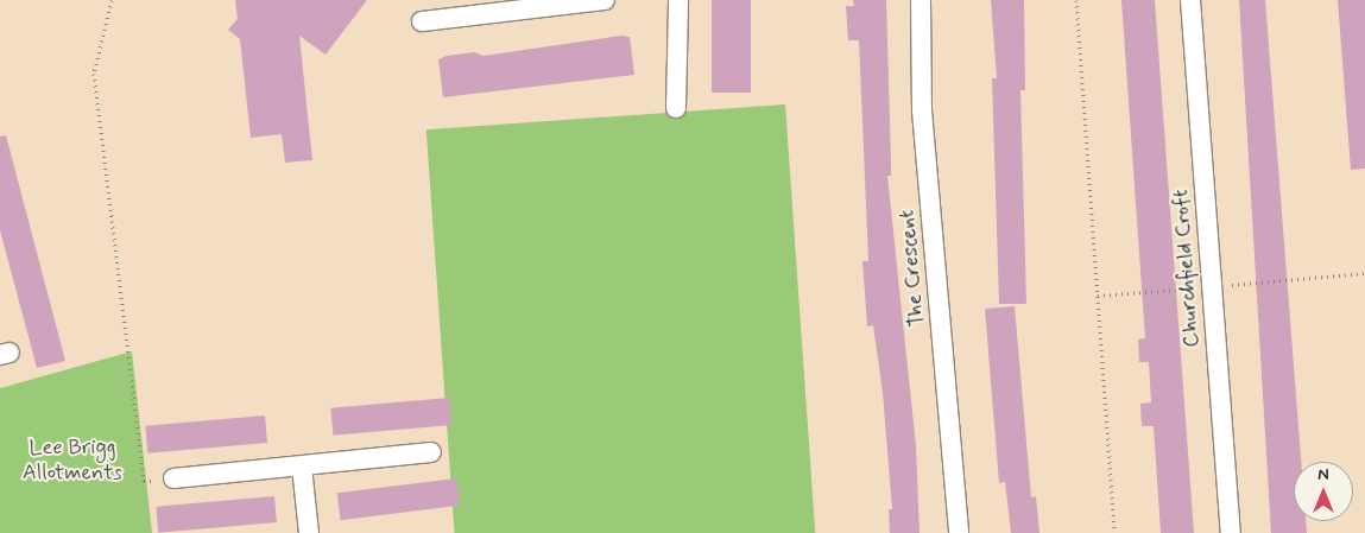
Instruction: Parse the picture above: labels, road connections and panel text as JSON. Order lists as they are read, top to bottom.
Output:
{
  "streets": {
    "street": ["The Crescent", "Churchfield Croft"]
  },
  "parks": ["Lee Brigg Allotments"],
  "north": "top"
}
